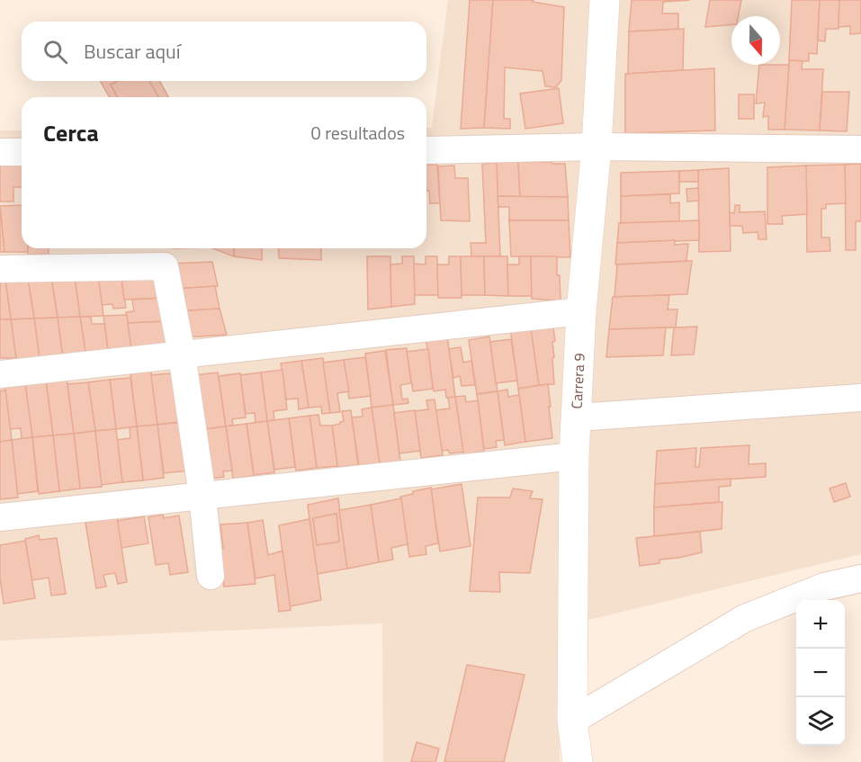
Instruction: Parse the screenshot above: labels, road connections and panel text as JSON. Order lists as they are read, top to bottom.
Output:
{
  "streets": {
    "main road": ["Carrera 9"]
  },
  "north": "bottom",
  "page": {
    "search": "Buscar aquí",
    "heading": ["Cerca", "0 resultados"],
    "map_buttons": ["+", "−"]
  }
}
